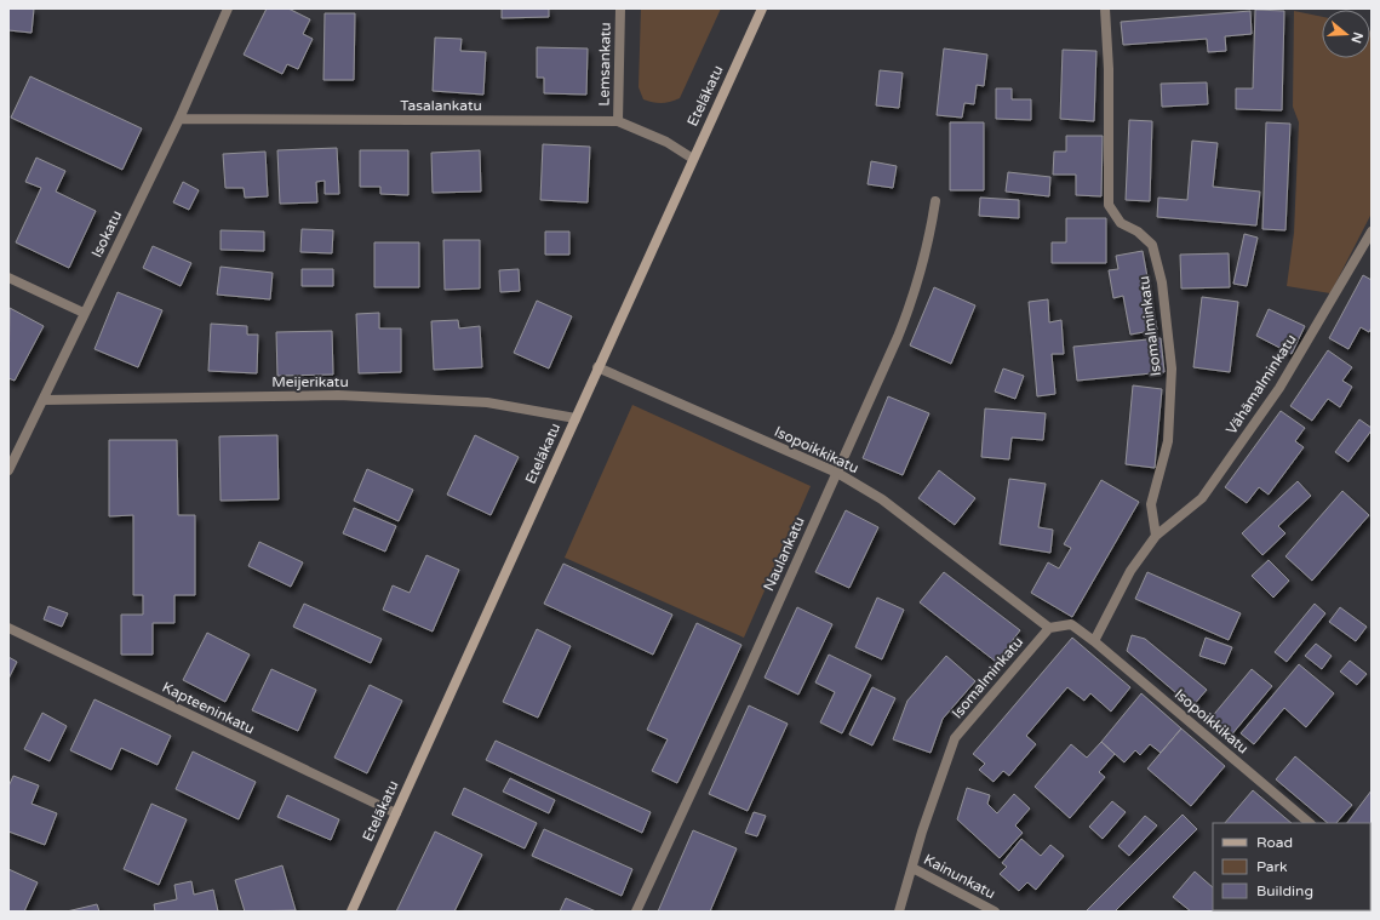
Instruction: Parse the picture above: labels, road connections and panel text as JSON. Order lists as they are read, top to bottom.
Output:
{
  "streets": {
    "main road": ["Eteläkatu"],
    "street": [
      "Lemsankatu",
      "Tasalankatu",
      "Isokatu",
      "Isomalminkatu",
      "Meijerikatu",
      "Vähämalminkatu",
      "Isopoikkikatu",
      "Naulankatu",
      "Kapteeninkatu",
      "Kainunkatu"
    ]
  },
  "crossings": [
    ["Lemsankatu", "Tasalankatu"],
    ["Eteläkatu", "Tasalankatu"],
    ["Eteläkatu", "Meijerikatu"],
    ["Eteläkatu", "Isopoikkikatu"],
    ["Eteläkatu", "Kapteeninkatu"],
    ["Tasalankatu", "Isokatu"],
    ["Isokatu", "Meijerikatu"],
    ["Isomalminkatu", "Vähämalminkatu"],
    ["Isomalminkatu", "Isopoikkikatu"],
    ["Isomalminkatu", "Kainunkatu"],
    ["Isopoikkikatu", "Naulankatu"]
  ],
  "legend": ["Road", "Park", "Building"],
  "north": "right"
}
